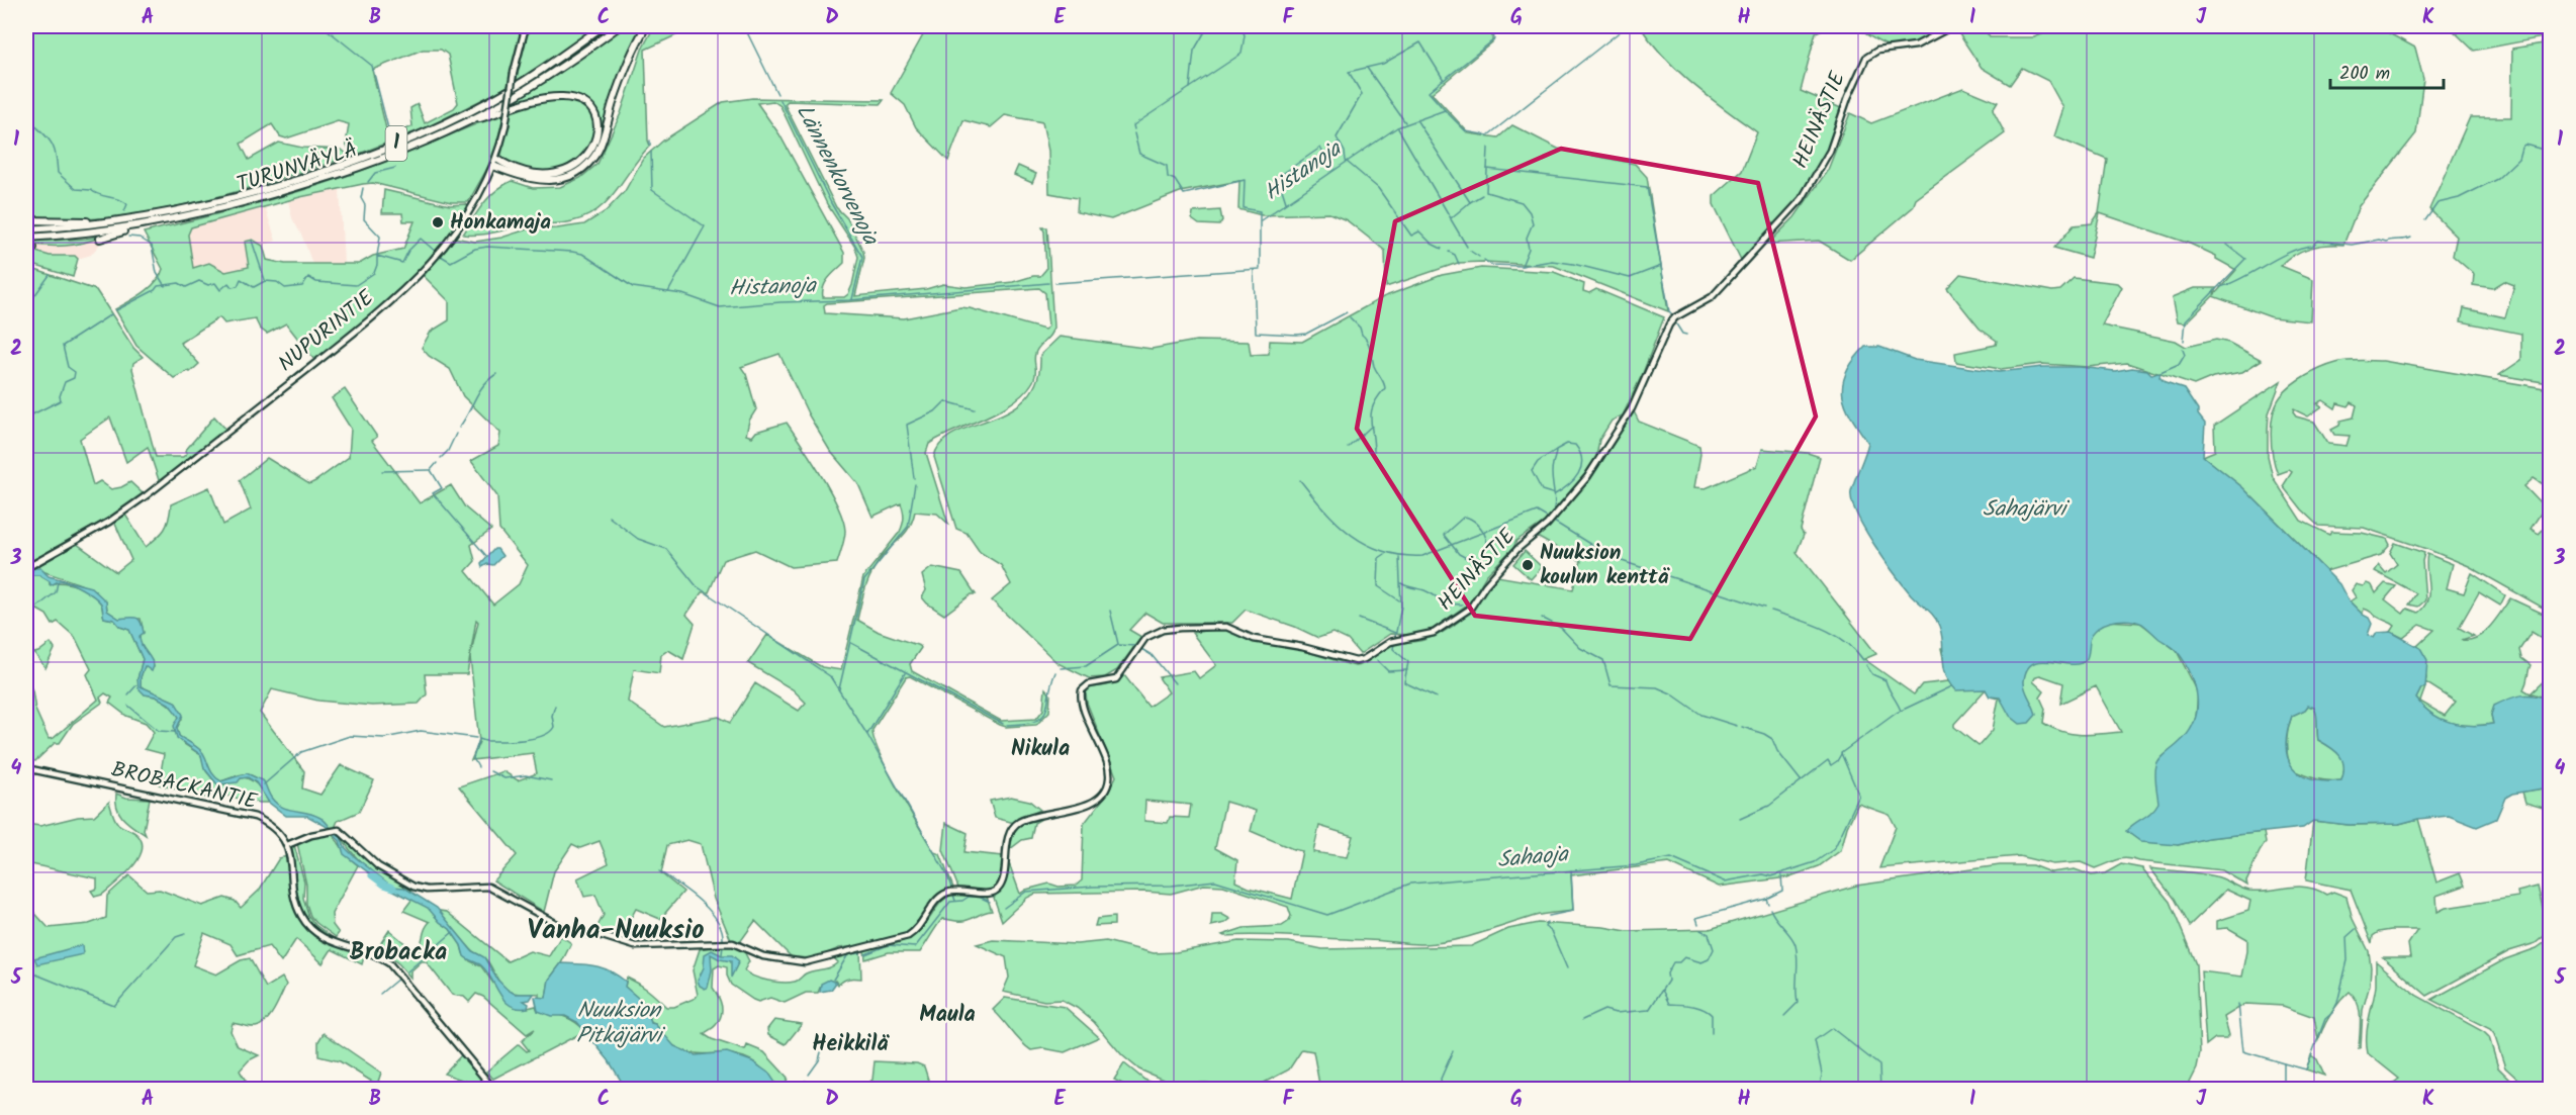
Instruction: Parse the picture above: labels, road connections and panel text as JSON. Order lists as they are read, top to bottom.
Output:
{
  "streets": {
    "highway": ["1", "TURUNVÄYLÄ"],
    "street": ["HEINÄSTIE", "NUPURINTIE", "BROBACKANTIE"]
  },
  "crossings": [
    ["HEINÄSTIE", "BROBACKANTIE"]
  ],
  "districts": [
    "Nikula",
    "Vanha-Nuuksio",
    "Brobacka",
    "Maula",
    "Heikkilä"
  ],
  "water": [
    "Histanoja",
    "Lännenkorvenoja",
    "Sahajärvi",
    "Sahaoja",
    "Nuuksion Pitkäjärvi"
  ],
  "places": ["Honkamaja", "Nuuksion koulun kenttä"],
  "scale_bar": "200 m",
  "grid": {
    "columns": [
      "A",
      "B",
      "C",
      "D",
      "E",
      "F",
      "G",
      "H",
      "I",
      "J",
      "K"
    ],
    "rows": [
      "1",
      "2",
      "3",
      "4",
      "5"
    ]
  }
}
